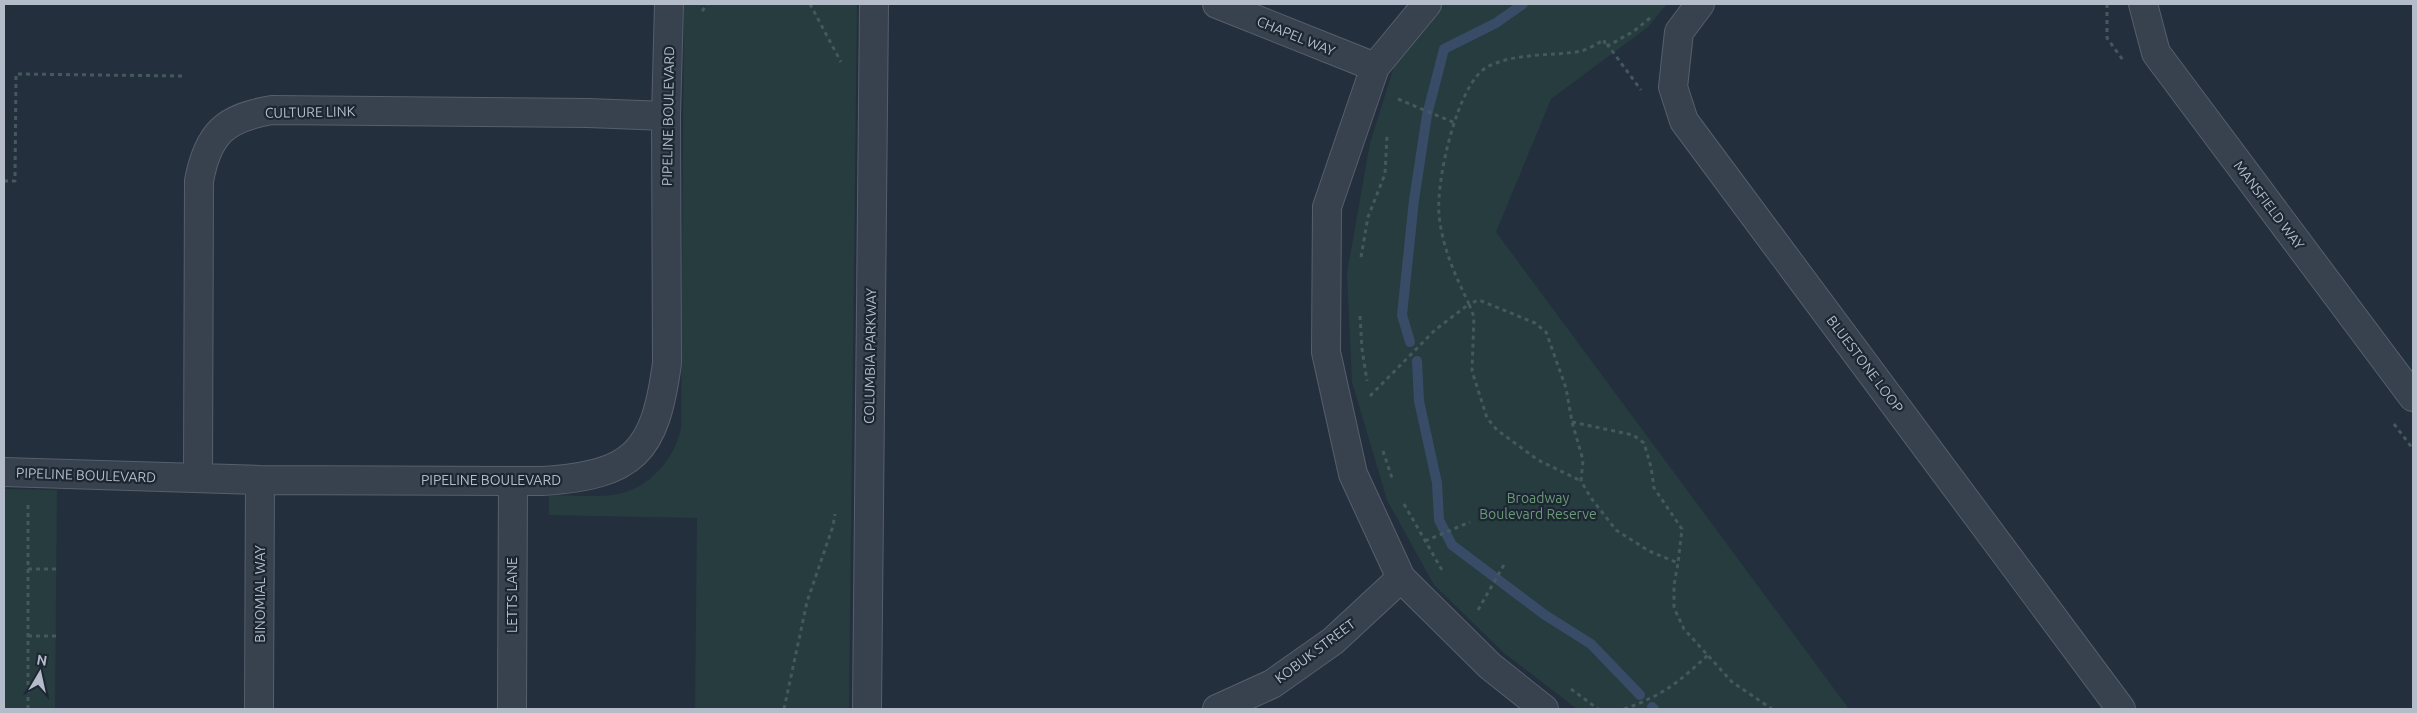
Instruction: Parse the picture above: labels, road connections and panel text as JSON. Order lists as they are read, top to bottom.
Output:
{
  "streets": {
    "street": [
      "CHAPEL WAY",
      "CULTURE LINK",
      "PIPELINE BOULEVARD",
      "MANSFIELD WAY",
      "COLUMBIA PARKWAY",
      "BLUESTONE LOOP",
      "BINOMIAL WAY",
      "LETTS LANE",
      "KOBUK STREET"
    ]
  },
  "crossings": [
    ["CULTURE LINK", "PIPELINE BOULEVARD"],
    ["PIPELINE BOULEVARD", "BINOMIAL WAY"],
    ["PIPELINE BOULEVARD", "LETTS LANE"]
  ],
  "parks": ["Broadway Boulevard Reserve"],
  "north": "top"
}
